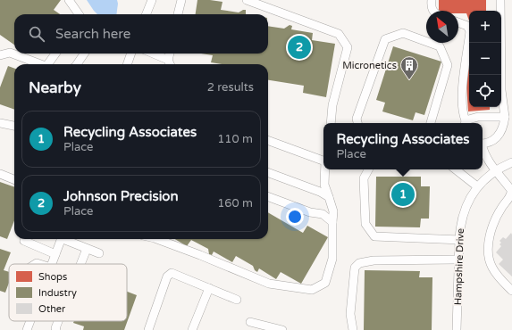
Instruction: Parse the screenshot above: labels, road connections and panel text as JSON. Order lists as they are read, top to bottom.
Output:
{
  "streets": {
    "street": ["Hampshire Drive"]
  },
  "places": {
    "building": ["Micronetics"]
  },
  "legend": ["Shops", "Industry", "Other"],
  "north": "top left",
  "page": {
    "map_buttons": ["+", "−"],
    "search": "Search here",
    "pins": ["2", "1"],
    "heading": ["Nearby", "2 results"],
    "list": [
      {
        "mark": "1",
        "name": "Recycling Associates",
        "note": "Place",
        "value": "110 m"
      },
      {
        "mark": "2",
        "name": "Johnson Precision",
        "note": "Place",
        "value": "160 m"
      }
    ],
    "popup": ["Recycling Associates", "Place"]
  }
}
